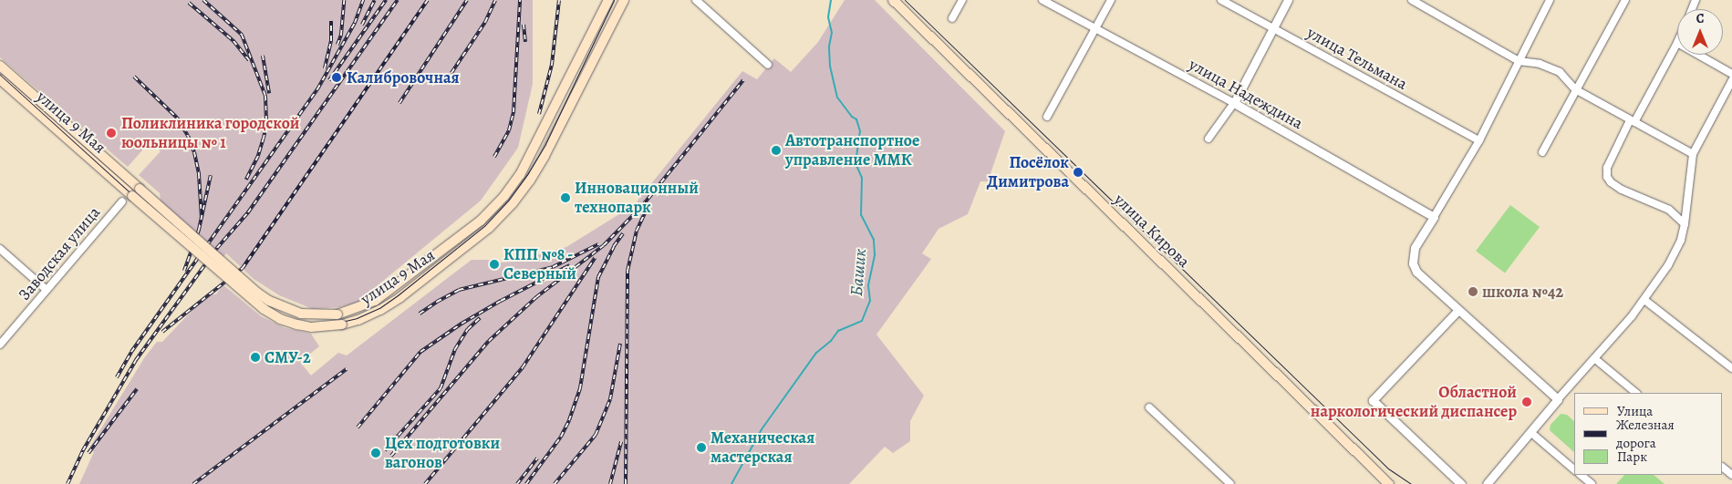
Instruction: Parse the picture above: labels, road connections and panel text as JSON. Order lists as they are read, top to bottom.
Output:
{
  "streets": {
    "main road": ["улица 9 Мая", "улица Кирова"],
    "street": ["улица Тельмана", "улица Надеждина", "Заводская улица"]
  },
  "water": ["Башик"],
  "places": [
    "Калибровочная",
    "Поликлиника городской юольницы № 1",
    "Автотранспортное управление ММК",
    "Посёлок Димитрова",
    "Инновационный технопарк",
    "КПП №8 - Северный",
    "школа №42",
    "СМУ-2",
    "Областной наркологический диспансер",
    "Механическая мастерская",
    "Цех подготовки вагонов"
  ],
  "legend": ["Улица", "Железная дорога", "Парк"],
  "north": "top"
}
